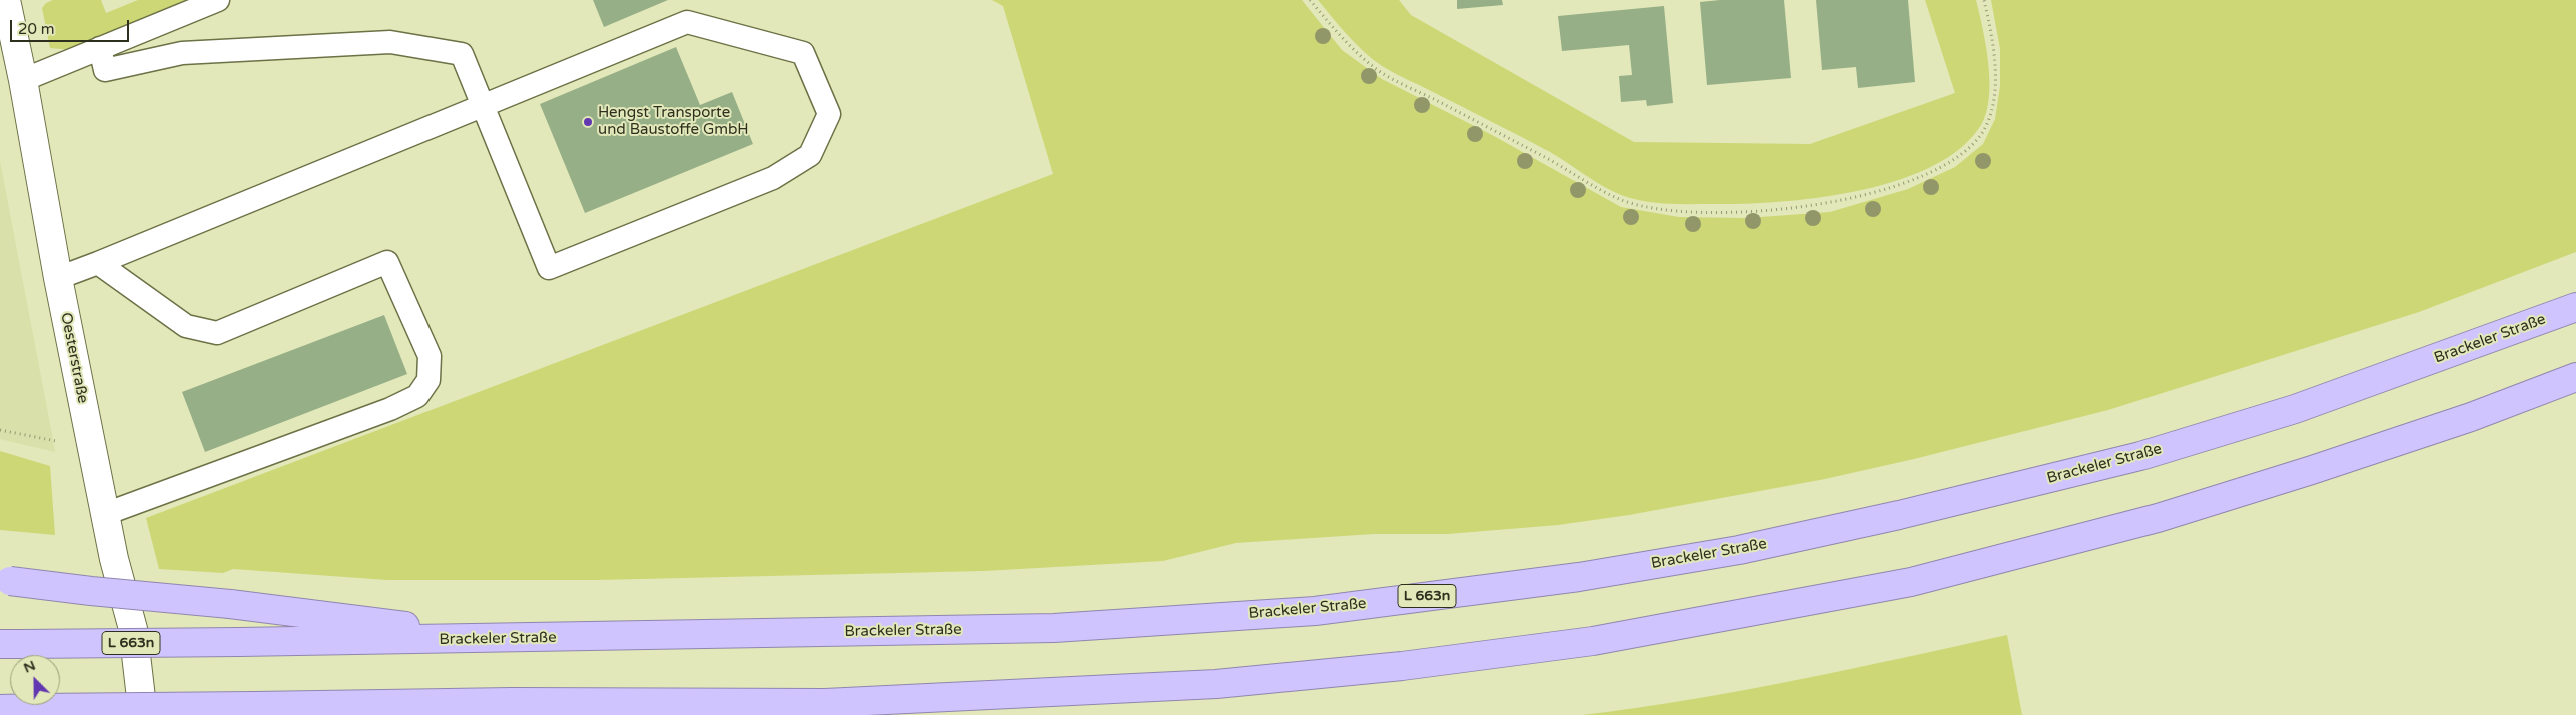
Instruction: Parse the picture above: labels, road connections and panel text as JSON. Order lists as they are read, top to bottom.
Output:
{
  "streets": {
    "highway": ["Brackeler Straße", "L 663n"],
    "street": ["Oesterstraße"]
  },
  "places": ["Hengst Transporte und Baustoffe GmbH"],
  "scale_bar": "20 m",
  "north": "top left"
}
